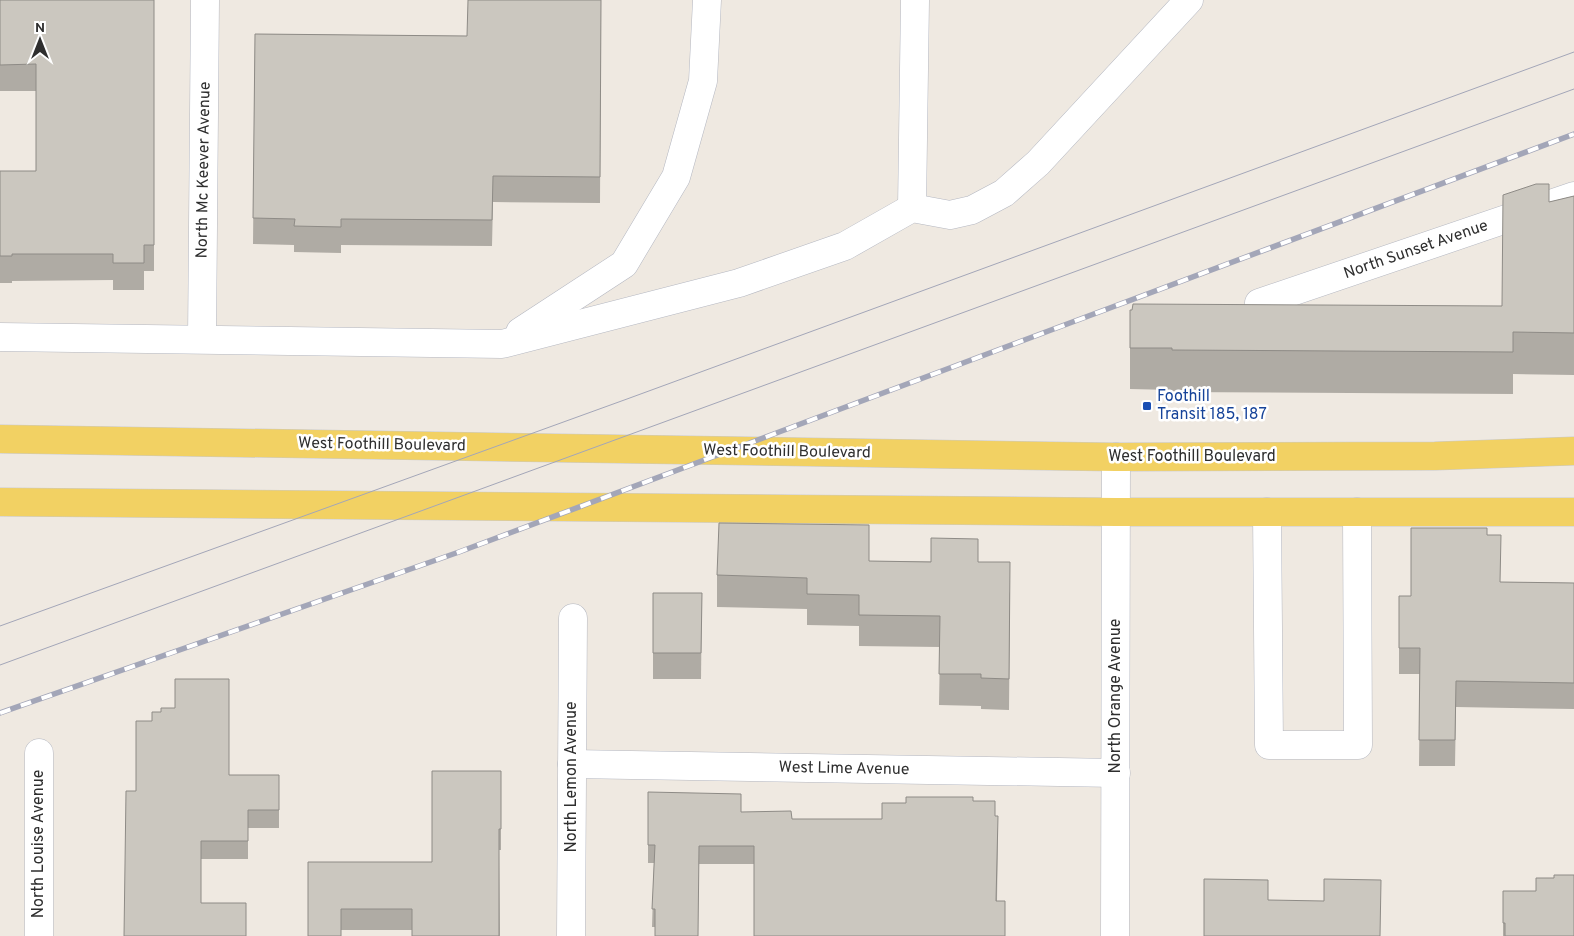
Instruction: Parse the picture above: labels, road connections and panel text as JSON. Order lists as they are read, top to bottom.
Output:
{
  "streets": {
    "main road": ["West Foothill Boulevard"],
    "street": [
      "North Mc Keever Avenue",
      "North Sunset Avenue",
      "North Orange Avenue",
      "West Lime Avenue",
      "North Lemon Avenue",
      "North Louise Avenue"
    ]
  },
  "crossings": [
    ["West Foothill Boulevard", "North Orange Avenue"],
    ["North Orange Avenue", "West Lime Avenue"],
    ["West Lime Avenue", "North Lemon Avenue"]
  ],
  "places": {
    "transit": ["Foothill Transit 185, 187"]
  },
  "north": "top"
}
